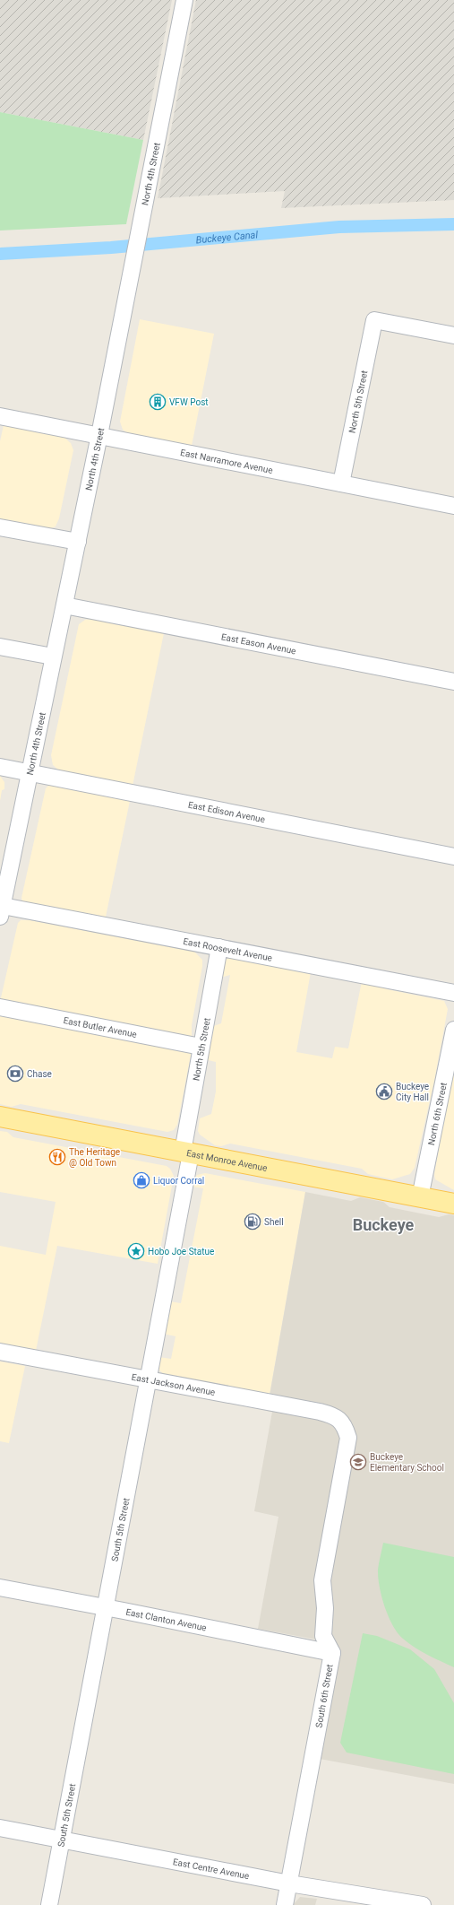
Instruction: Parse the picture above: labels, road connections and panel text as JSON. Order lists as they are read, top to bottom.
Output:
{
  "streets": {
    "main road": ["East Monroe Avenue"],
    "street": [
      "North 4th Street",
      "North 5th Street",
      "East Narramore Avenue",
      "East Eason Avenue",
      "East Edison Avenue",
      "East Roosevelt Avenue",
      "East Butler Avenue",
      "North 6th Street",
      "East Jackson Avenue",
      "South 5th Street",
      "East Clanton Avenue",
      "South 6th Street",
      "East Centre Avenue"
    ]
  },
  "crossings": [
    ["North 4th Street", "East Narramore Avenue"],
    ["North 4th Street", "East Eason Avenue"],
    ["North 4th Street", "East Edison Avenue"],
    ["North 4th Street", "East Roosevelt Avenue"],
    ["North 5th Street", "East Narramore Avenue"],
    ["North 5th Street", "East Roosevelt Avenue"],
    ["North 5th Street", "East Butler Avenue"],
    ["North 5th Street", "East Monroe Avenue"],
    ["North 5th Street", "South 5th Street"],
    ["North 6th Street", "East Monroe Avenue"],
    ["East Monroe Avenue", "South 5th Street"],
    ["East Jackson Avenue", "South 5th Street"],
    ["East Jackson Avenue", "South 6th Street"],
    ["South 5th Street", "East Clanton Avenue"],
    ["South 5th Street", "East Centre Avenue"],
    ["East Clanton Avenue", "South 6th Street"],
    ["South 6th Street", "East Centre Avenue"]
  ],
  "districts": ["Buckeye"],
  "water": ["Buckeye Canal"],
  "places": {
    "building": ["VFW Post"],
    "bank": ["Chase"],
    "public building": ["Buckeye City Hall"],
    "restaurant": ["The Heritage @ Old Town"],
    "shop": ["Liquor Corral"],
    "fuel station": ["Shell"],
    "place": ["Hobo Joe Statue"],
    "school or university": ["Buckeye Elementary School"]
  }
}
